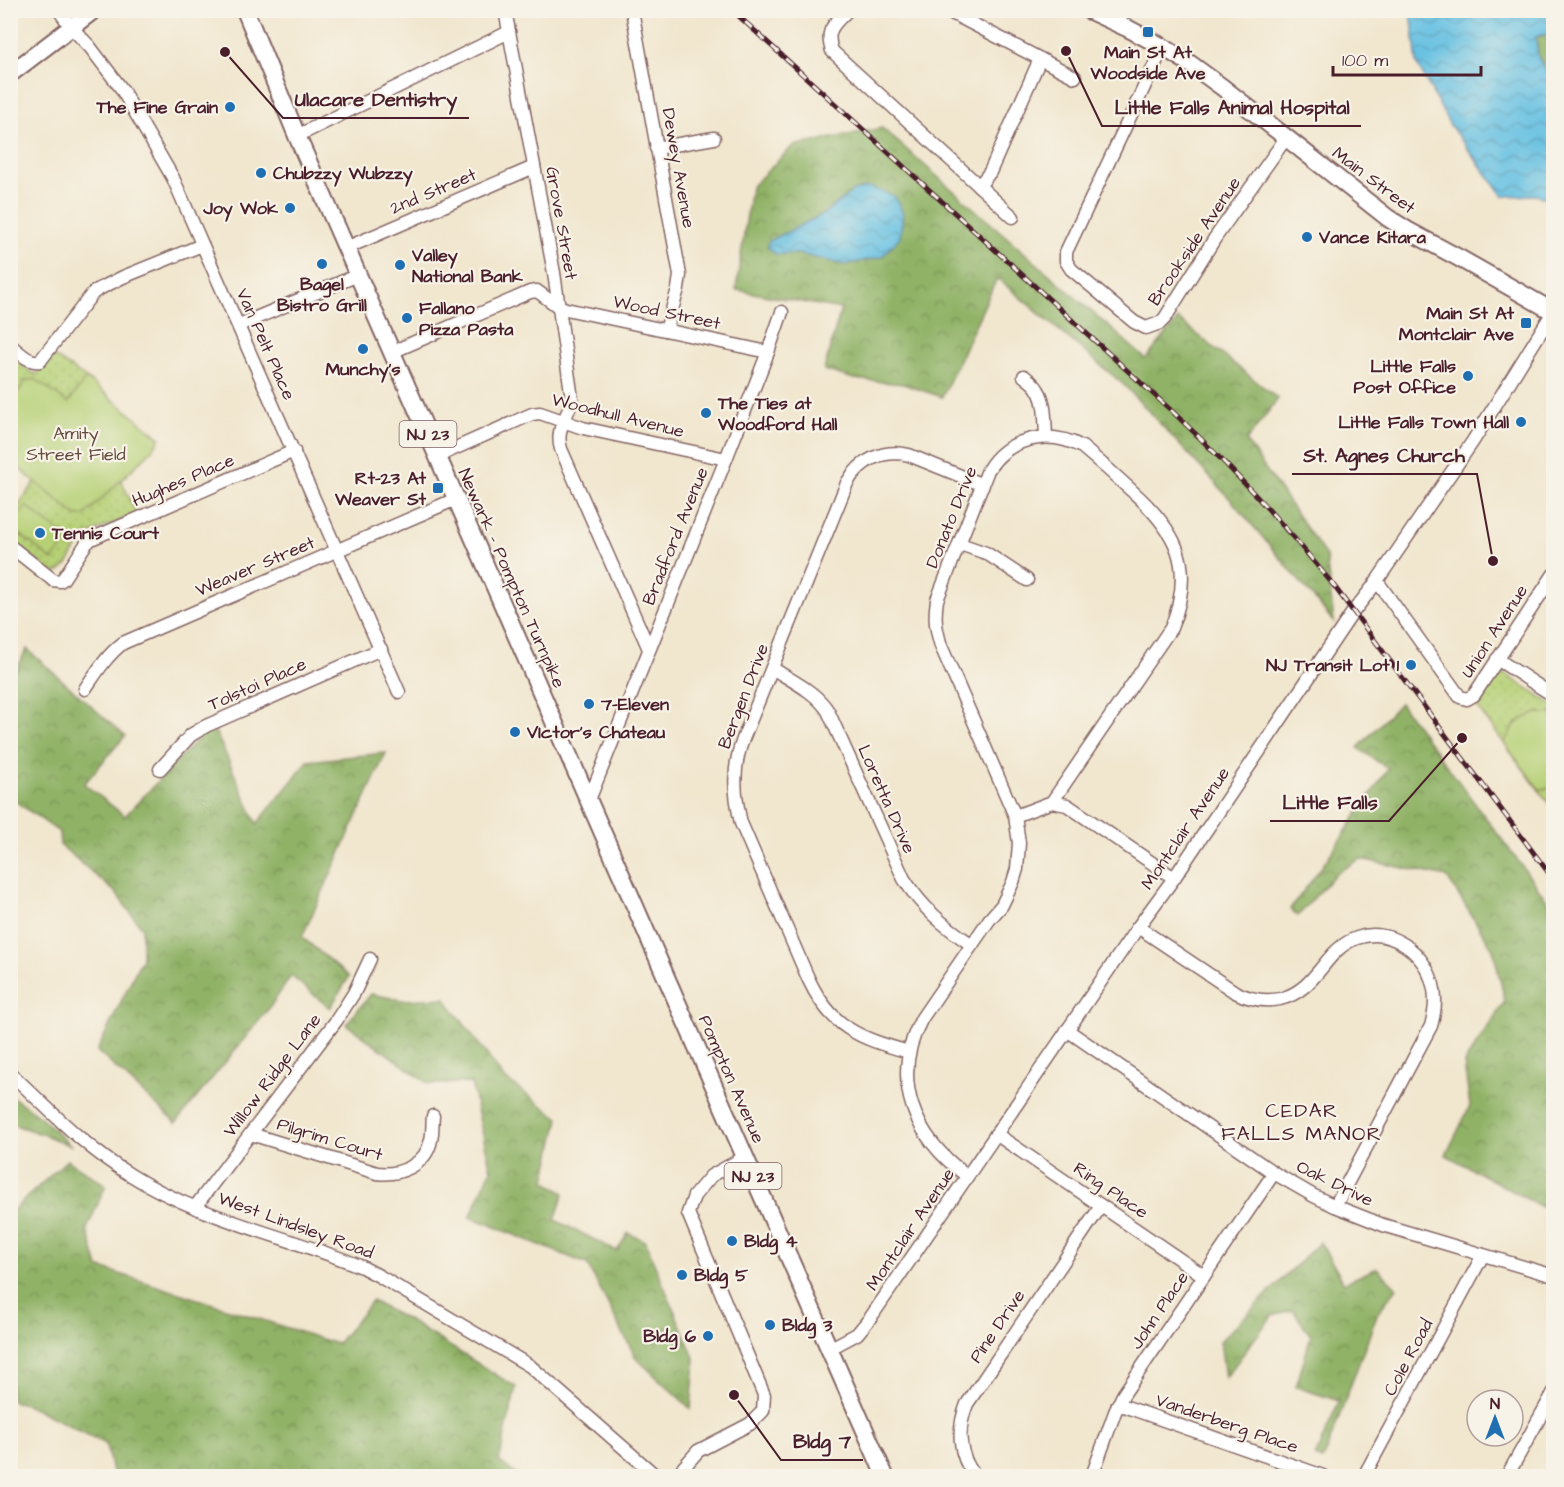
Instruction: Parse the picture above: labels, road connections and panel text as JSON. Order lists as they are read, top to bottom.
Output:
{
  "streets": {
    "main road": [
      "Main Street",
      "NJ 23",
      "Newark - Pompton Turnpike",
      "Pompton Avenue"
    ],
    "street": [
      "Dewey Avenue",
      "2nd Street",
      "Grove Street",
      "Brookside Avenue",
      "Wood Street",
      "Van Pelt Place",
      "Woodhull Avenue",
      "Hughes Place",
      "Donato Drive",
      "Bradford Avenue",
      "Weaver Street",
      "Union Avenue",
      "Tolstoi Place",
      "Bergen Drive",
      "Loretta Drive",
      "Montclair Avenue",
      "Willow Ridge Lane",
      "Pilgrim Court",
      "Oak Drive",
      "Ring Place",
      "West Lindsley Road",
      "John Place",
      "Pine Drive",
      "Cole Road",
      "Vanderberg Place"
    ]
  },
  "crossings": [
    ["Dewey Avenue", "Wood Street"],
    ["Main Street", "Brookside Avenue"],
    ["Main Street", "Montclair Avenue"],
    ["2nd Street", "Grove Street"],
    ["2nd Street", "Newark - Pompton Turnpike"],
    ["Grove Street", "Wood Street"],
    ["Grove Street", "Woodhull Avenue"],
    ["Grove Street", "Bradford Avenue"],
    ["Wood Street", "Bradford Avenue"],
    ["Wood Street", "Newark - Pompton Turnpike"],
    ["Van Pelt Place", "Hughes Place"],
    ["Van Pelt Place", "Weaver Street"],
    ["Van Pelt Place", "Tolstoi Place"],
    ["Woodhull Avenue", "Bradford Avenue"],
    ["Woodhull Avenue", "Newark - Pompton Turnpike"],
    ["Donato Drive", "Bergen Drive"],
    ["Donato Drive", "Loretta Drive"],
    ["Donato Drive", "Montclair Avenue"],
    ["Bradford Avenue", "Pompton Avenue"],
    ["Weaver Street", "Newark - Pompton Turnpike"],
    ["Newark - Pompton Turnpike", "Pompton Avenue"],
    ["Union Avenue", "Montclair Avenue"],
    ["Bergen Drive", "Loretta Drive"],
    ["Montclair Avenue", "Pompton Avenue"],
    ["Montclair Avenue", "Oak Drive"],
    ["Montclair Avenue", "Ring Place"],
    ["Willow Ridge Lane", "Pilgrim Court"],
    ["Willow Ridge Lane", "West Lindsley Road"],
    ["Oak Drive", "John Place"],
    ["Oak Drive", "Cole Road"],
    ["Ring Place", "John Place"],
    ["Ring Place", "Pine Drive"],
    ["John Place", "Vanderberg Place"]
  ],
  "districts": ["CEDAR FALLS MANOR"],
  "parks": ["Amity Street Field"],
  "places": {
    "transit": ["Main St At Woodside Ave", "Main St At Montclair Ave", "Rt-23 At Weaver St"],
    "other": [
      "Little Falls Animal Hospital",
      "Ulacare Dentistry",
      "The Fine Grain",
      "Chubzzy Wubzzy",
      "Joy Wok",
      "Vance Kitara",
      "Bagel Bistro Grill",
      "Valley National Bank",
      "Fallano Pizza Pasta",
      "Munchy's",
      "Little Falls Post Office",
      "The Ties at Woodford Hall",
      "Little Falls Town Hall",
      "Tennis Court",
      "St. Agnes Church",
      "NJ Transit Lot 1",
      "7-Eleven",
      "VIctor's Chateau",
      "Little Falls",
      "Bldg 4",
      "Bldg 5",
      "Bldg 3",
      "Bldg 6",
      "Bldg 7"
    ]
  },
  "scale_bar": "100 m",
  "north": "top"
}
